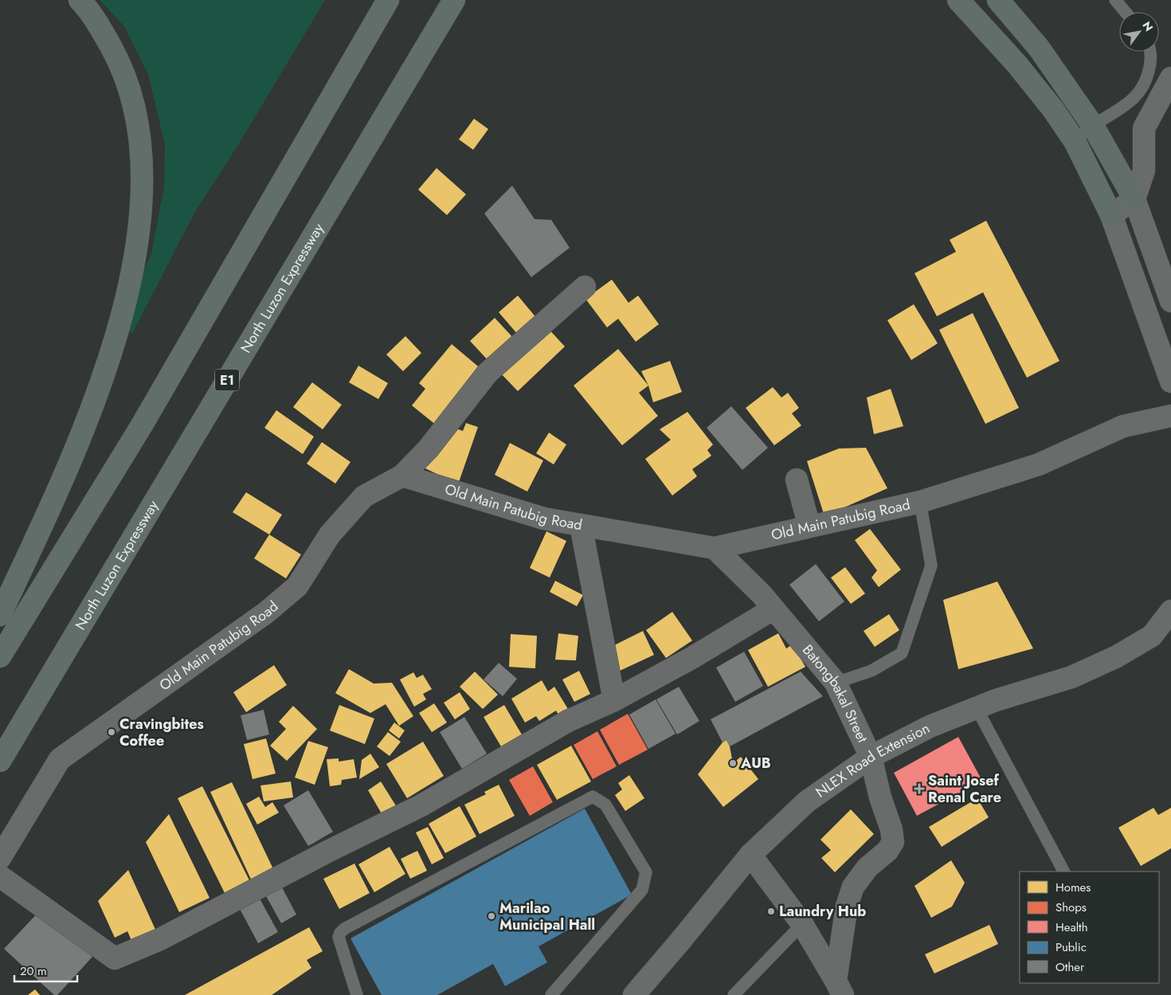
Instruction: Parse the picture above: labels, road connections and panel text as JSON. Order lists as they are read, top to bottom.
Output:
{
  "streets": {
    "highway": ["North Luzon Expressway", "E1"],
    "street": ["Old Main Patubig Road", "Batongbakal Street", "NLEX Road Extension"]
  },
  "crossings": [
    ["Old Main Patubig Road", "Batongbakal Street"],
    ["Batongbakal Street", "NLEX Road Extension"]
  ],
  "places": {
    "other": [
      "Cravingbites Coffee",
      "AUB",
      "Laundry Hub",
      "Marilao Municipal Hall"
    ],
    "health": ["Saint Josef Renal Care"]
  },
  "legend": [
    "Homes",
    "Shops",
    "Health",
    "Public",
    "Other"
  ],
  "scale_bar": "20 m",
  "north": "top right"
}
